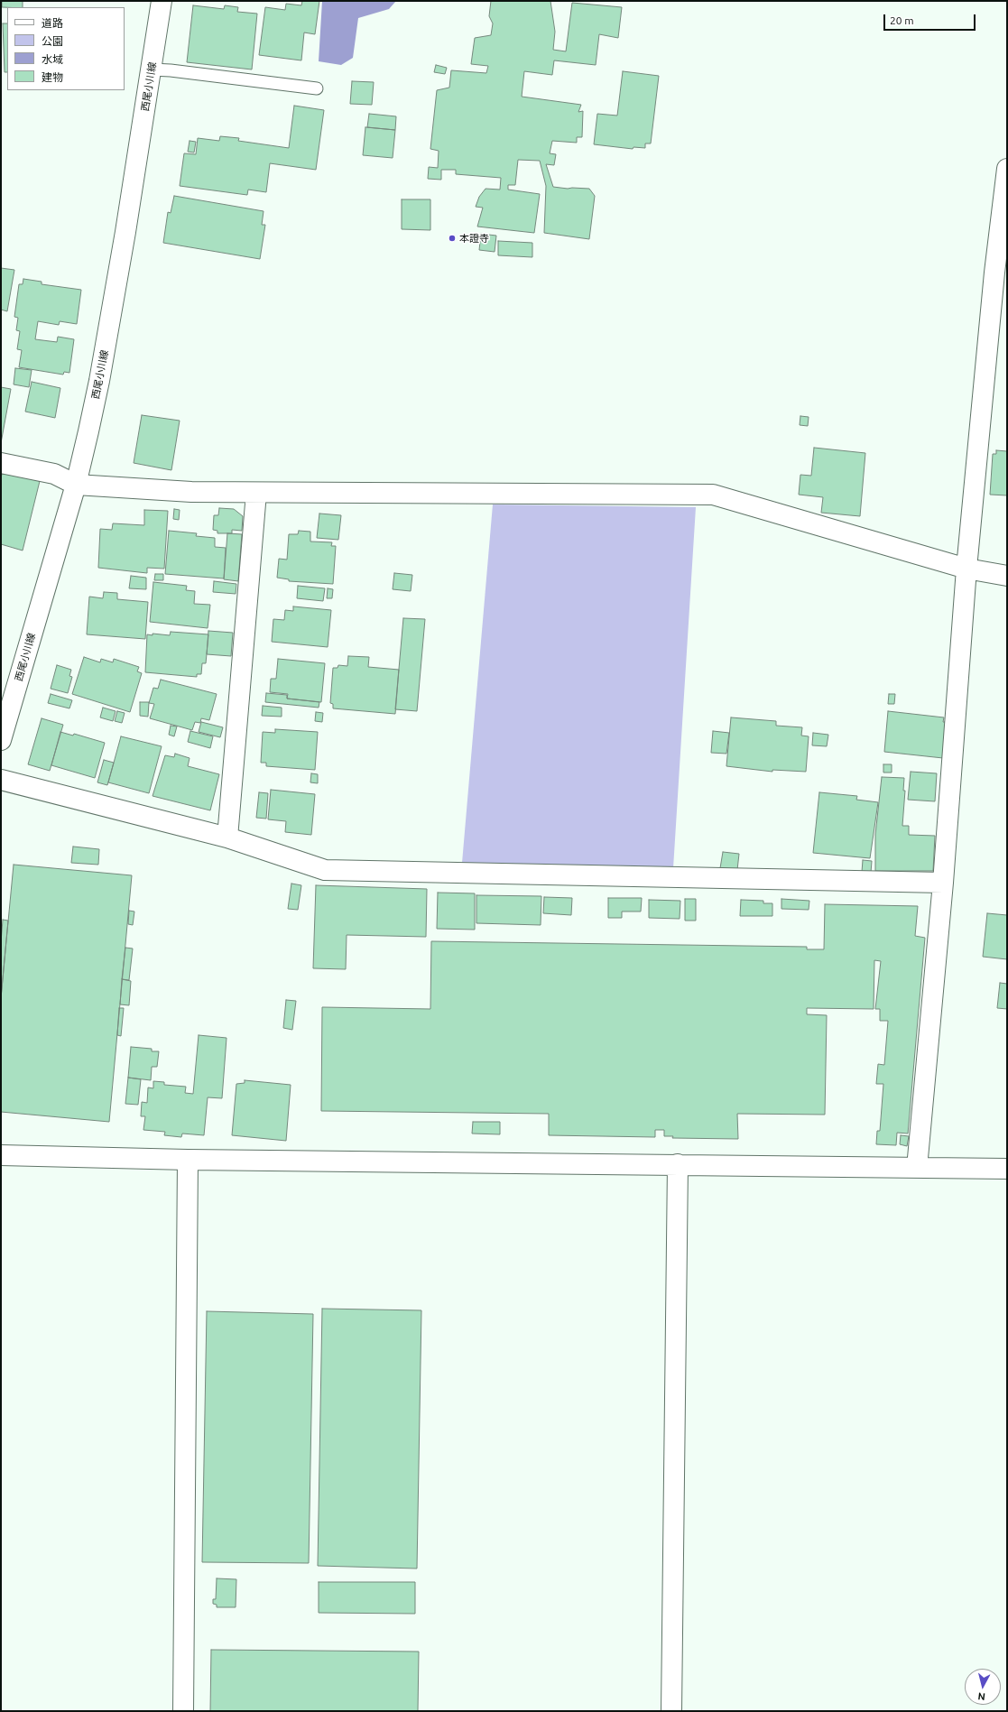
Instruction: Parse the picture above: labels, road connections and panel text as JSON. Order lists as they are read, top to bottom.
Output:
{
  "streets": {
    "street": ["西尾小川線"]
  },
  "places": ["本證寺"],
  "legend": [
    "道路",
    "公園",
    "水域",
    "建物"
  ],
  "scale_bar": "20 m",
  "north": "bottom"
}
